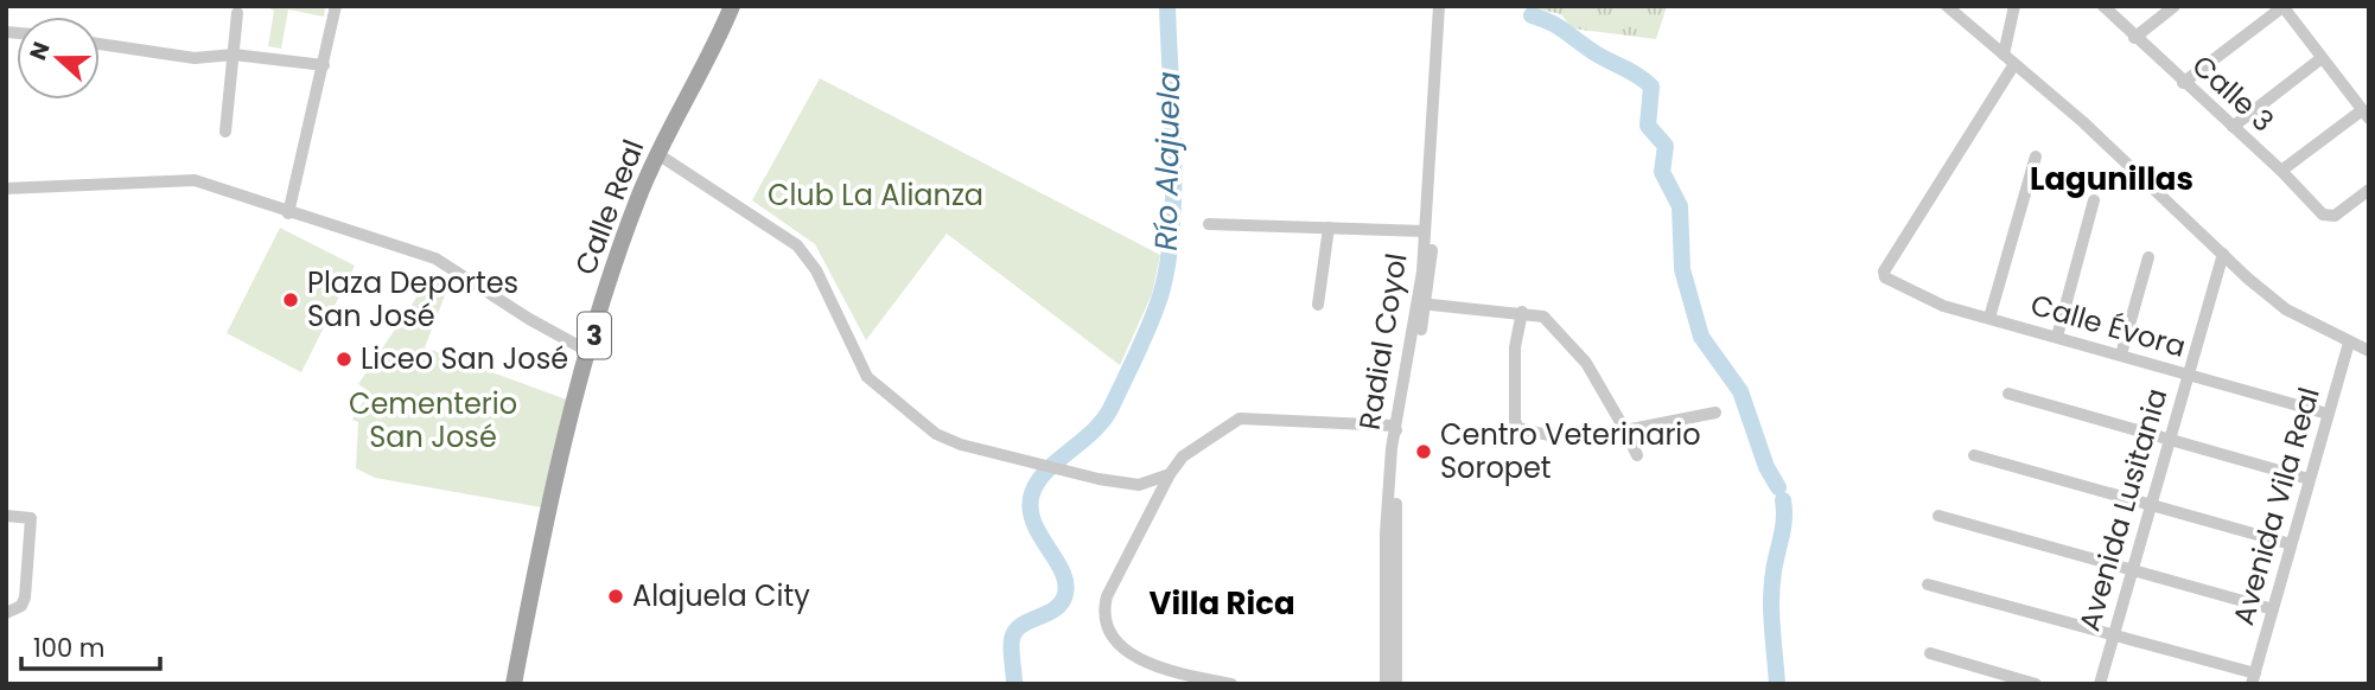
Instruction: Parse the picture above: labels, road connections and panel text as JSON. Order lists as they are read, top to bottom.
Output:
{
  "streets": {
    "main road": ["Calle Real", "3"],
    "street": [
      "Calle 3",
      "Calle Évora",
      "Radial Coyol",
      "Avenida Vila Real",
      "Avenida Lusitania"
    ]
  },
  "crossings": [
    ["Calle Évora", "Avenida Vila Real"],
    ["Calle Évora", "Avenida Lusitania"]
  ],
  "districts": ["Lagunillas", "Villa Rica"],
  "water": ["Río Alajuela"],
  "parks": ["Club La Alianza", "Cementerio San José"],
  "places": [
    "Plaza Deportes San José",
    "Liceo San José",
    "Centro Veterinario Soropet",
    "Alajuela City"
  ],
  "scale_bar": "100 m",
  "north": "left"
}
